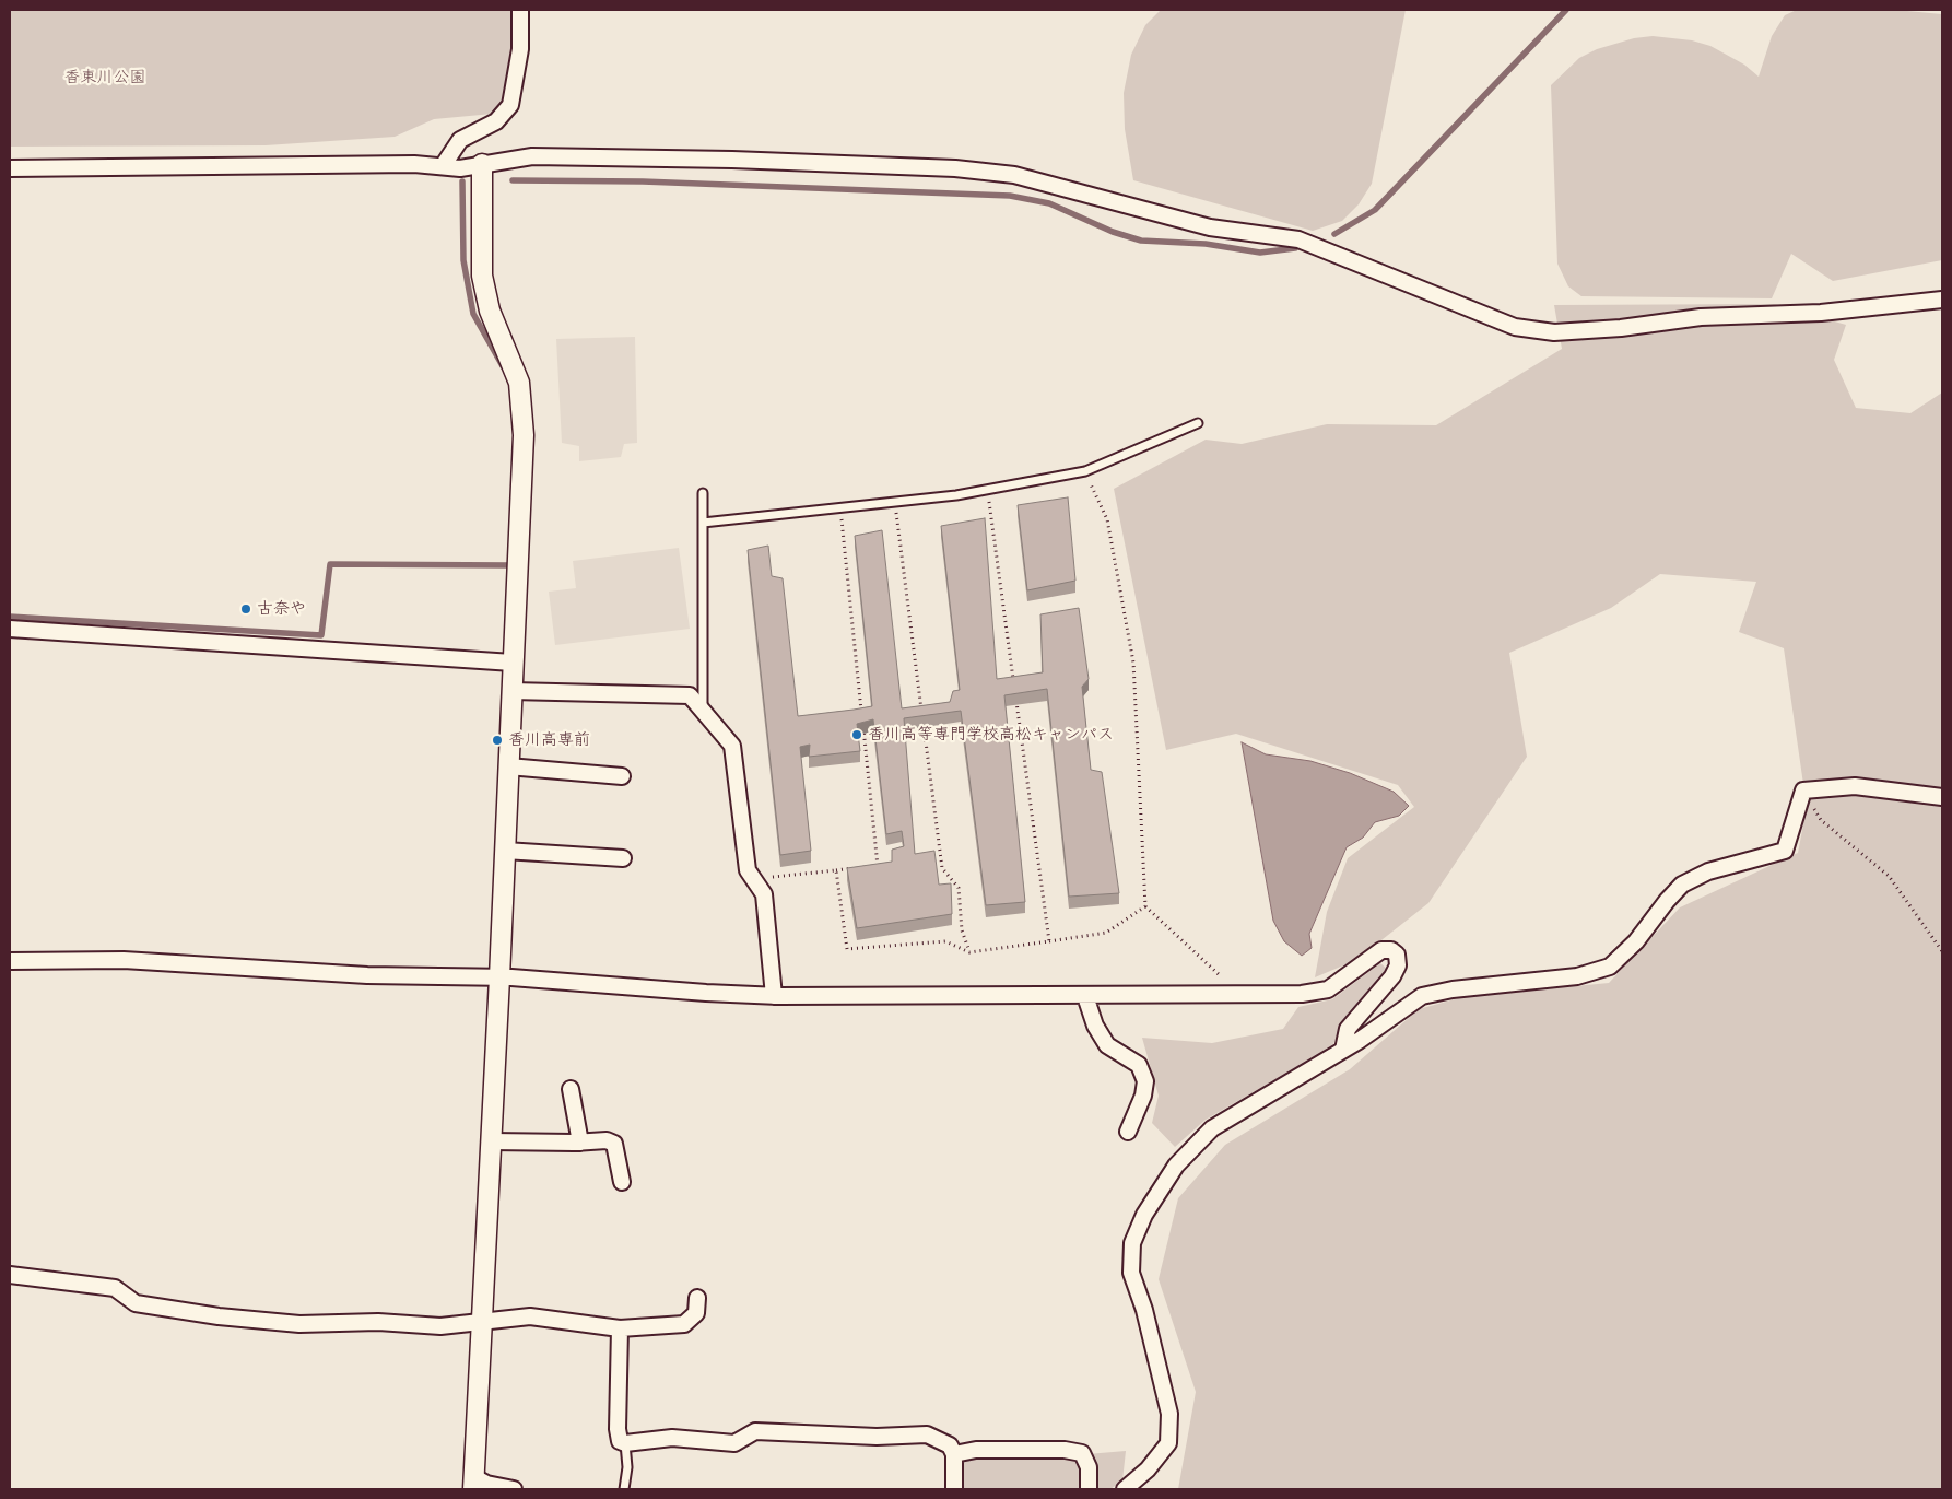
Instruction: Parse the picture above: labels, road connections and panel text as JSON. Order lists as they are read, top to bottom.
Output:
{
  "parks": ["香東川公園"],
  "places": ["古奈や", "香川高等専門学校高松キャンパス", "香川高専前"]
}
